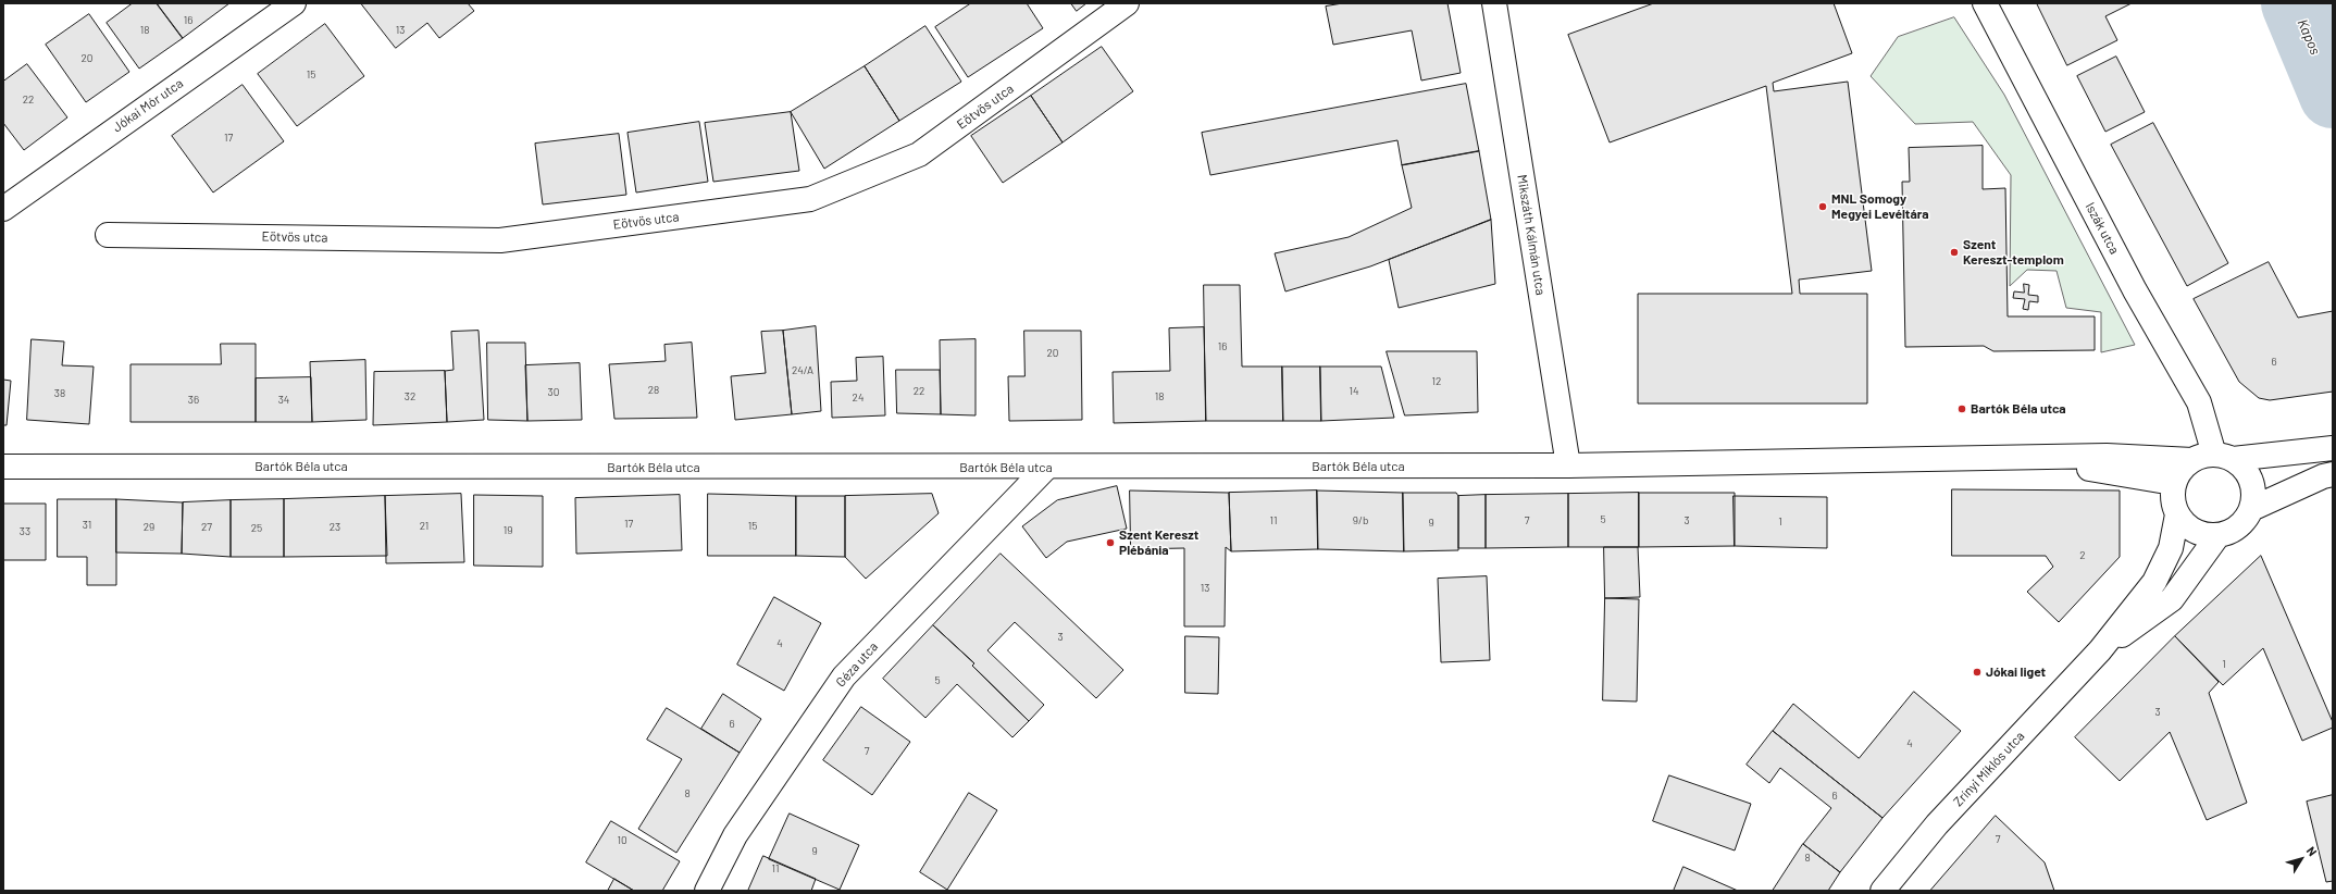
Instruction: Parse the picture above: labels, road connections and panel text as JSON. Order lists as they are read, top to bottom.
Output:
{
  "streets": {
    "street": [
      "Jókai Mór utca",
      "Eötvös utca",
      "Iszák utca",
      "Mikszáth Kálmán utca",
      "Bartók Béla utca",
      "Géza utca",
      "Zrínyi Miklós utca"
    ]
  },
  "crossings": [
    ["Mikszáth Kálmán utca", "Bartók Béla utca"],
    ["Bartók Béla utca", "Géza utca"]
  ],
  "water": ["Kapos"],
  "places": [
    "MNL Somogy Megyei Levéltára",
    "Szent Kereszt-templom",
    "Bartók Béla utca",
    "Szent Kereszt Plébánia",
    "Jókai liget"
  ],
  "house_numbers": [
    "16",
    "18",
    "13",
    "20",
    "15",
    "22",
    "17",
    "16",
    "20",
    "6",
    "24/A",
    "12",
    "28",
    "22",
    "14",
    "30",
    "38",
    "32",
    "18",
    "24",
    "36",
    "34",
    "5",
    "11",
    "9/b",
    "7",
    "3",
    "1",
    "9",
    "17",
    "31",
    "21",
    "15",
    "29",
    "27",
    "23",
    "25",
    "19",
    "33",
    "2",
    "13",
    "3",
    "4",
    "1",
    "5",
    "3",
    "6",
    "4",
    "7",
    "8",
    "6",
    "7",
    "10",
    "9",
    "8",
    "11"
  ],
  "north": "top right"
}
